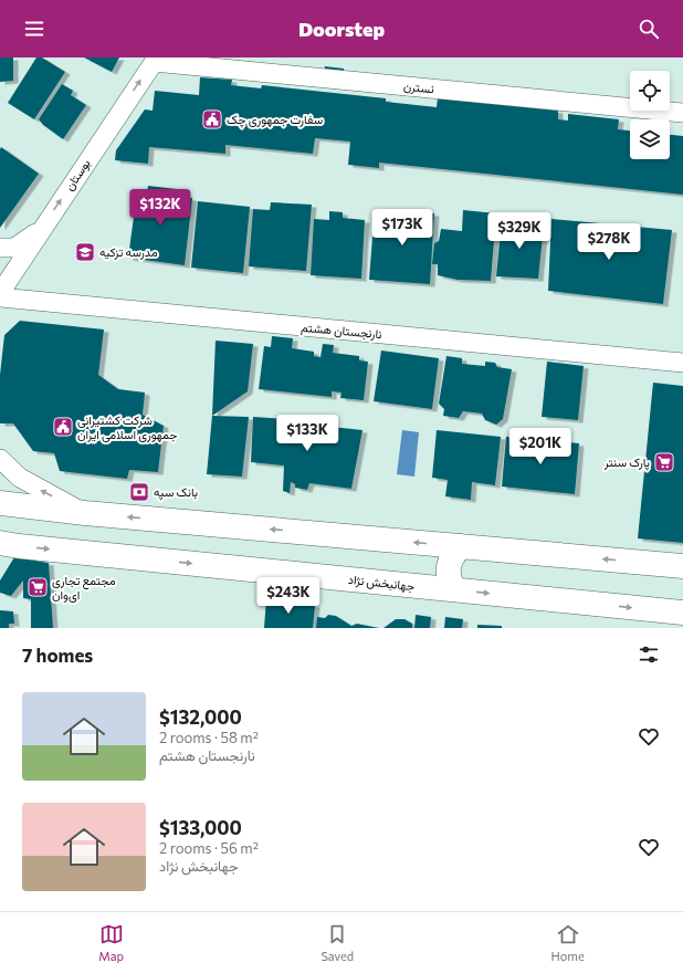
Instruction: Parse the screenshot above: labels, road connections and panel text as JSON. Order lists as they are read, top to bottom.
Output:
{
  "streets": {
    "main road": ["جهانبخش نژاد"],
    "street": ["نسترن", "بوستان", "نارنجستان هشتم"]
  },
  "crossings": [
    ["نسترن", "بوستان"]
  ],
  "one_way": ["بوستان"],
  "places": {
    "public building": ["سفارت جمهوری چک", "شرکت کشتیرانی جمهوری اسلامی ایران"],
    "school or university": ["مدرسه تزکیه"],
    "supermarket": ["پارک سنتر", "مجتمع تجاری ای‌وان"],
    "bank": ["بانک سپه"]
  },
  "page": {
    "header": "Doorstep",
    "price": [
      "$132K",
      "$173K",
      "$329K",
      "$278K",
      "$133K",
      "$201K",
      "$243K"
    ],
    "heading": "7 homes",
    "list": [
      {
        "name": "$132,000",
        "note": "2 rooms · 58 m² · نارنجستان هشتم"
      },
      {
        "name": "$133,000",
        "note": "2 rooms · 56 m² · جهانبخش نژاد"
      }
    ],
    "tabs": ["Map", "Saved", "Home"]
  }
}
